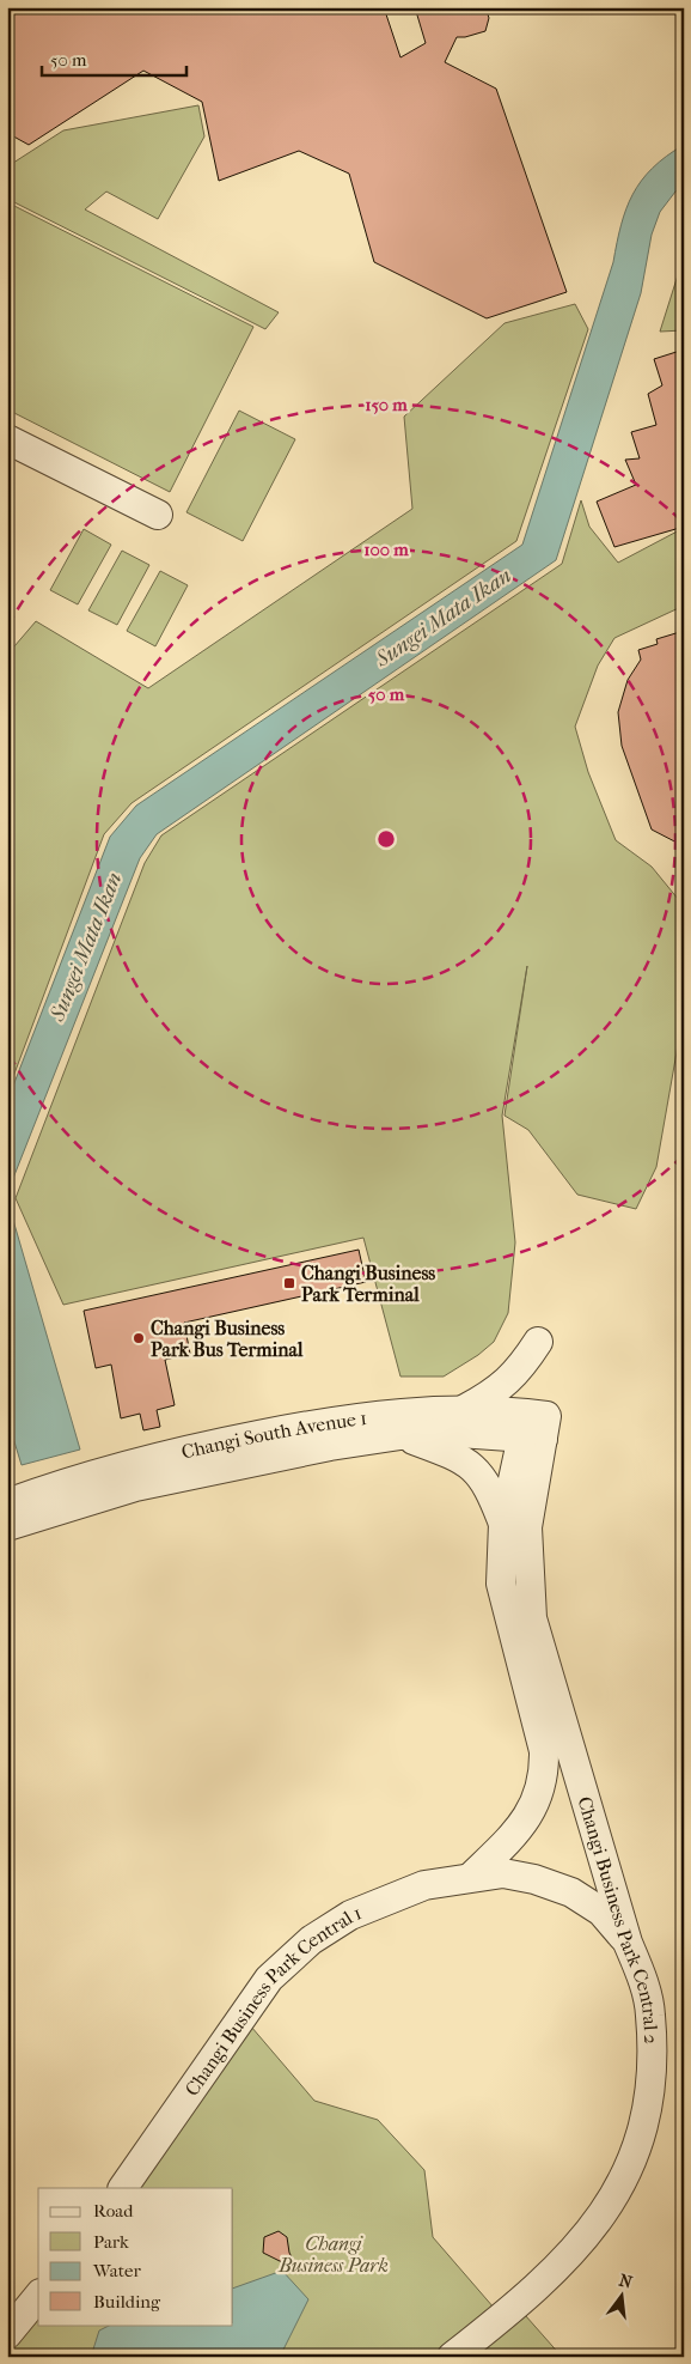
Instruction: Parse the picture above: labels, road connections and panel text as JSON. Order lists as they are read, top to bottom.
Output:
{
  "streets": {
    "street": ["Changi South Avenue 1", "Changi Business Park Central 2", "Changi Business Park Central 1"]
  },
  "crossings": [
    ["Changi South Avenue 1", "Changi Business Park Central 2"],
    ["Changi Business Park Central 2", "Changi Business Park Central 1"]
  ],
  "water": ["Sungei Mata Ikan"],
  "parks": ["Changi Business Park"],
  "places": {
    "transit": ["Changi Business Park Terminal"],
    "other": ["Changi Business Park Bus Terminal"]
  },
  "legend": [
    "Road",
    "Park",
    "Water",
    "Building"
  ],
  "scale_bar": "50 m",
  "north": "top",
  "rings": ["150 m", "100 m", "50 m"]
}
